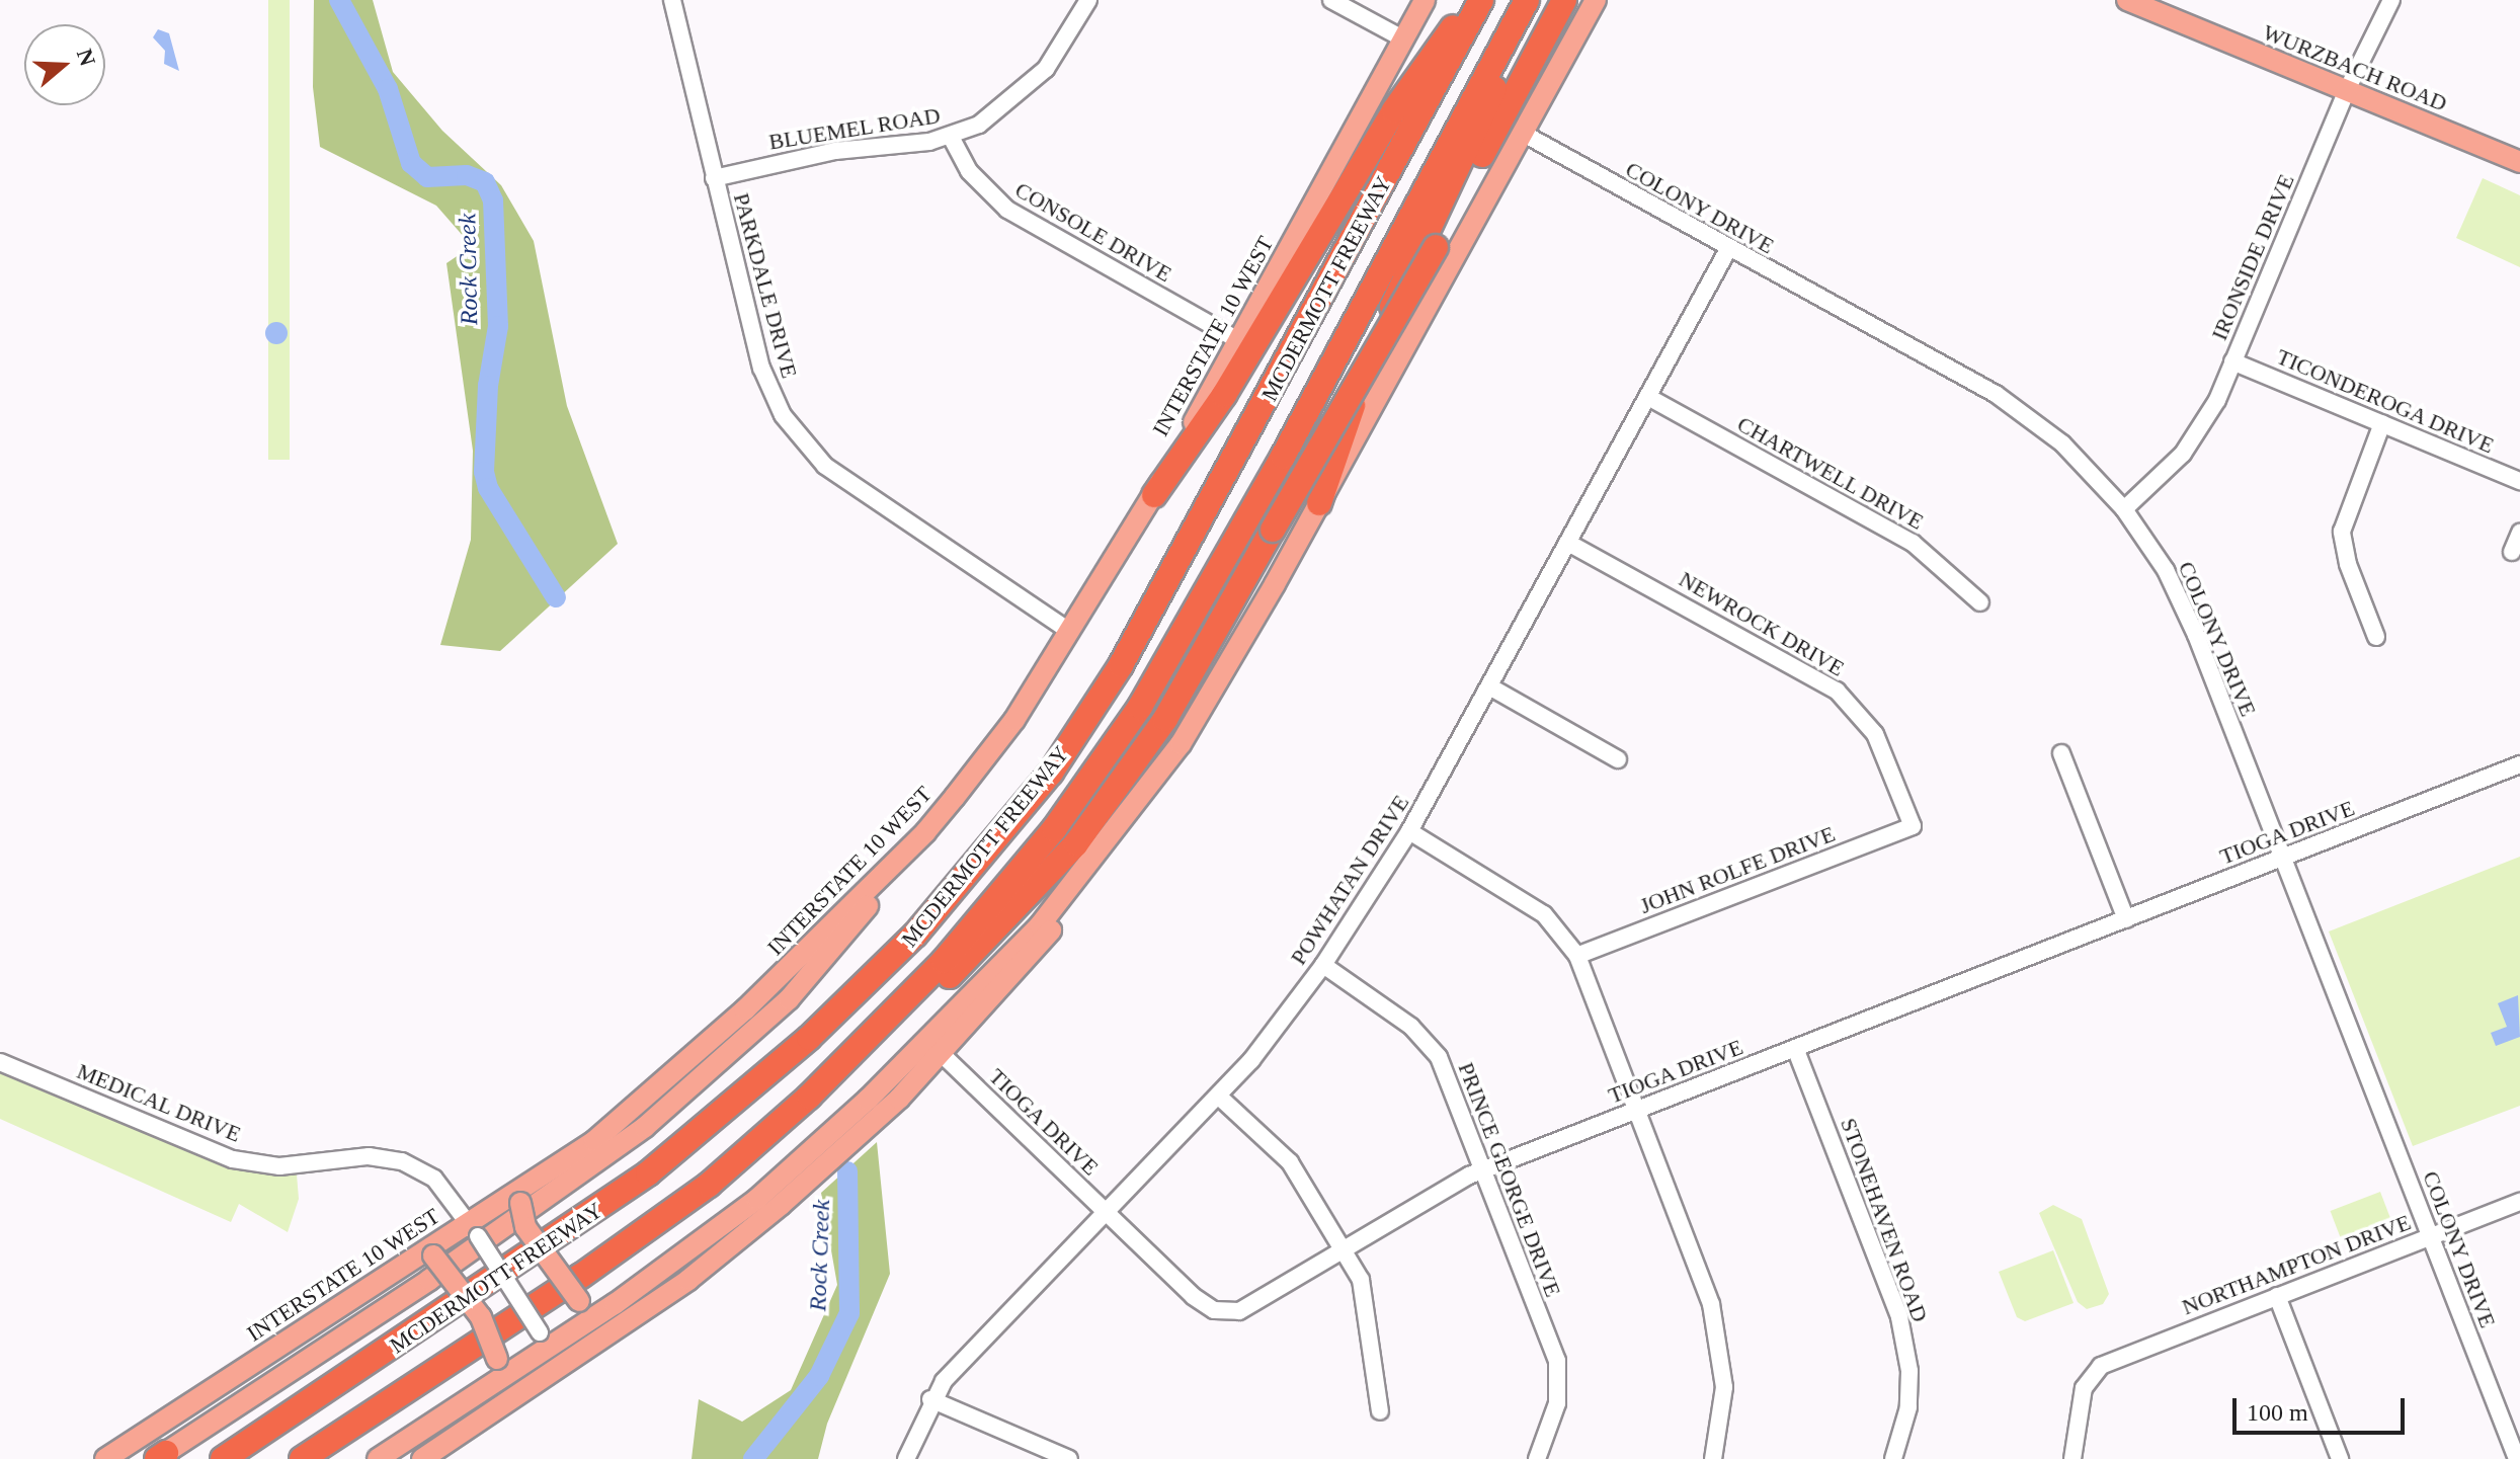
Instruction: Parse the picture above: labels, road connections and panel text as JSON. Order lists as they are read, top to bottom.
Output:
{
  "streets": {
    "highway": ["MCDERMOTT FREEWAY"],
    "main road": ["WURZBACH ROAD", "INTERSTATE 10 WEST"],
    "street": [
      "BLUEMEL ROAD",
      "COLONY DRIVE",
      "CONSOLE DRIVE",
      "IRONSIDE DRIVE",
      "PARKDALE DRIVE",
      "TICONDEROGA DRIVE",
      "CHARTWELL DRIVE",
      "NEWROCK DRIVE",
      "TIOGA DRIVE",
      "JOHN ROLFE DRIVE",
      "POWHATAN DRIVE",
      "MEDICAL DRIVE",
      "PRINCE GEORGE DRIVE",
      "STONEHAVEN ROAD",
      "NORTHAMPTON DRIVE"
    ]
  },
  "crossings": [
    ["WURZBACH ROAD", "IRONSIDE DRIVE"],
    ["BLUEMEL ROAD", "CONSOLE DRIVE"],
    ["BLUEMEL ROAD", "PARKDALE DRIVE"],
    ["COLONY DRIVE", "IRONSIDE DRIVE"],
    ["COLONY DRIVE", "TIOGA DRIVE"],
    ["COLONY DRIVE", "POWHATAN DRIVE"],
    ["COLONY DRIVE", "NORTHAMPTON DRIVE"],
    ["CONSOLE DRIVE", "INTERSTATE 10 WEST"],
    ["IRONSIDE DRIVE", "TICONDEROGA DRIVE"],
    ["PARKDALE DRIVE", "INTERSTATE 10 WEST"],
    ["INTERSTATE 10 WEST", "MEDICAL DRIVE"],
    ["CHARTWELL DRIVE", "POWHATAN DRIVE"],
    ["NEWROCK DRIVE", "JOHN ROLFE DRIVE"],
    ["NEWROCK DRIVE", "POWHATAN DRIVE"],
    ["TIOGA DRIVE", "POWHATAN DRIVE"],
    ["TIOGA DRIVE", "PRINCE GEORGE DRIVE"],
    ["TIOGA DRIVE", "STONEHAVEN ROAD"],
    ["POWHATAN DRIVE", "PRINCE GEORGE DRIVE"]
  ],
  "water": ["Rock Creek"],
  "scale_bar": "100 m",
  "north": "right"
}
